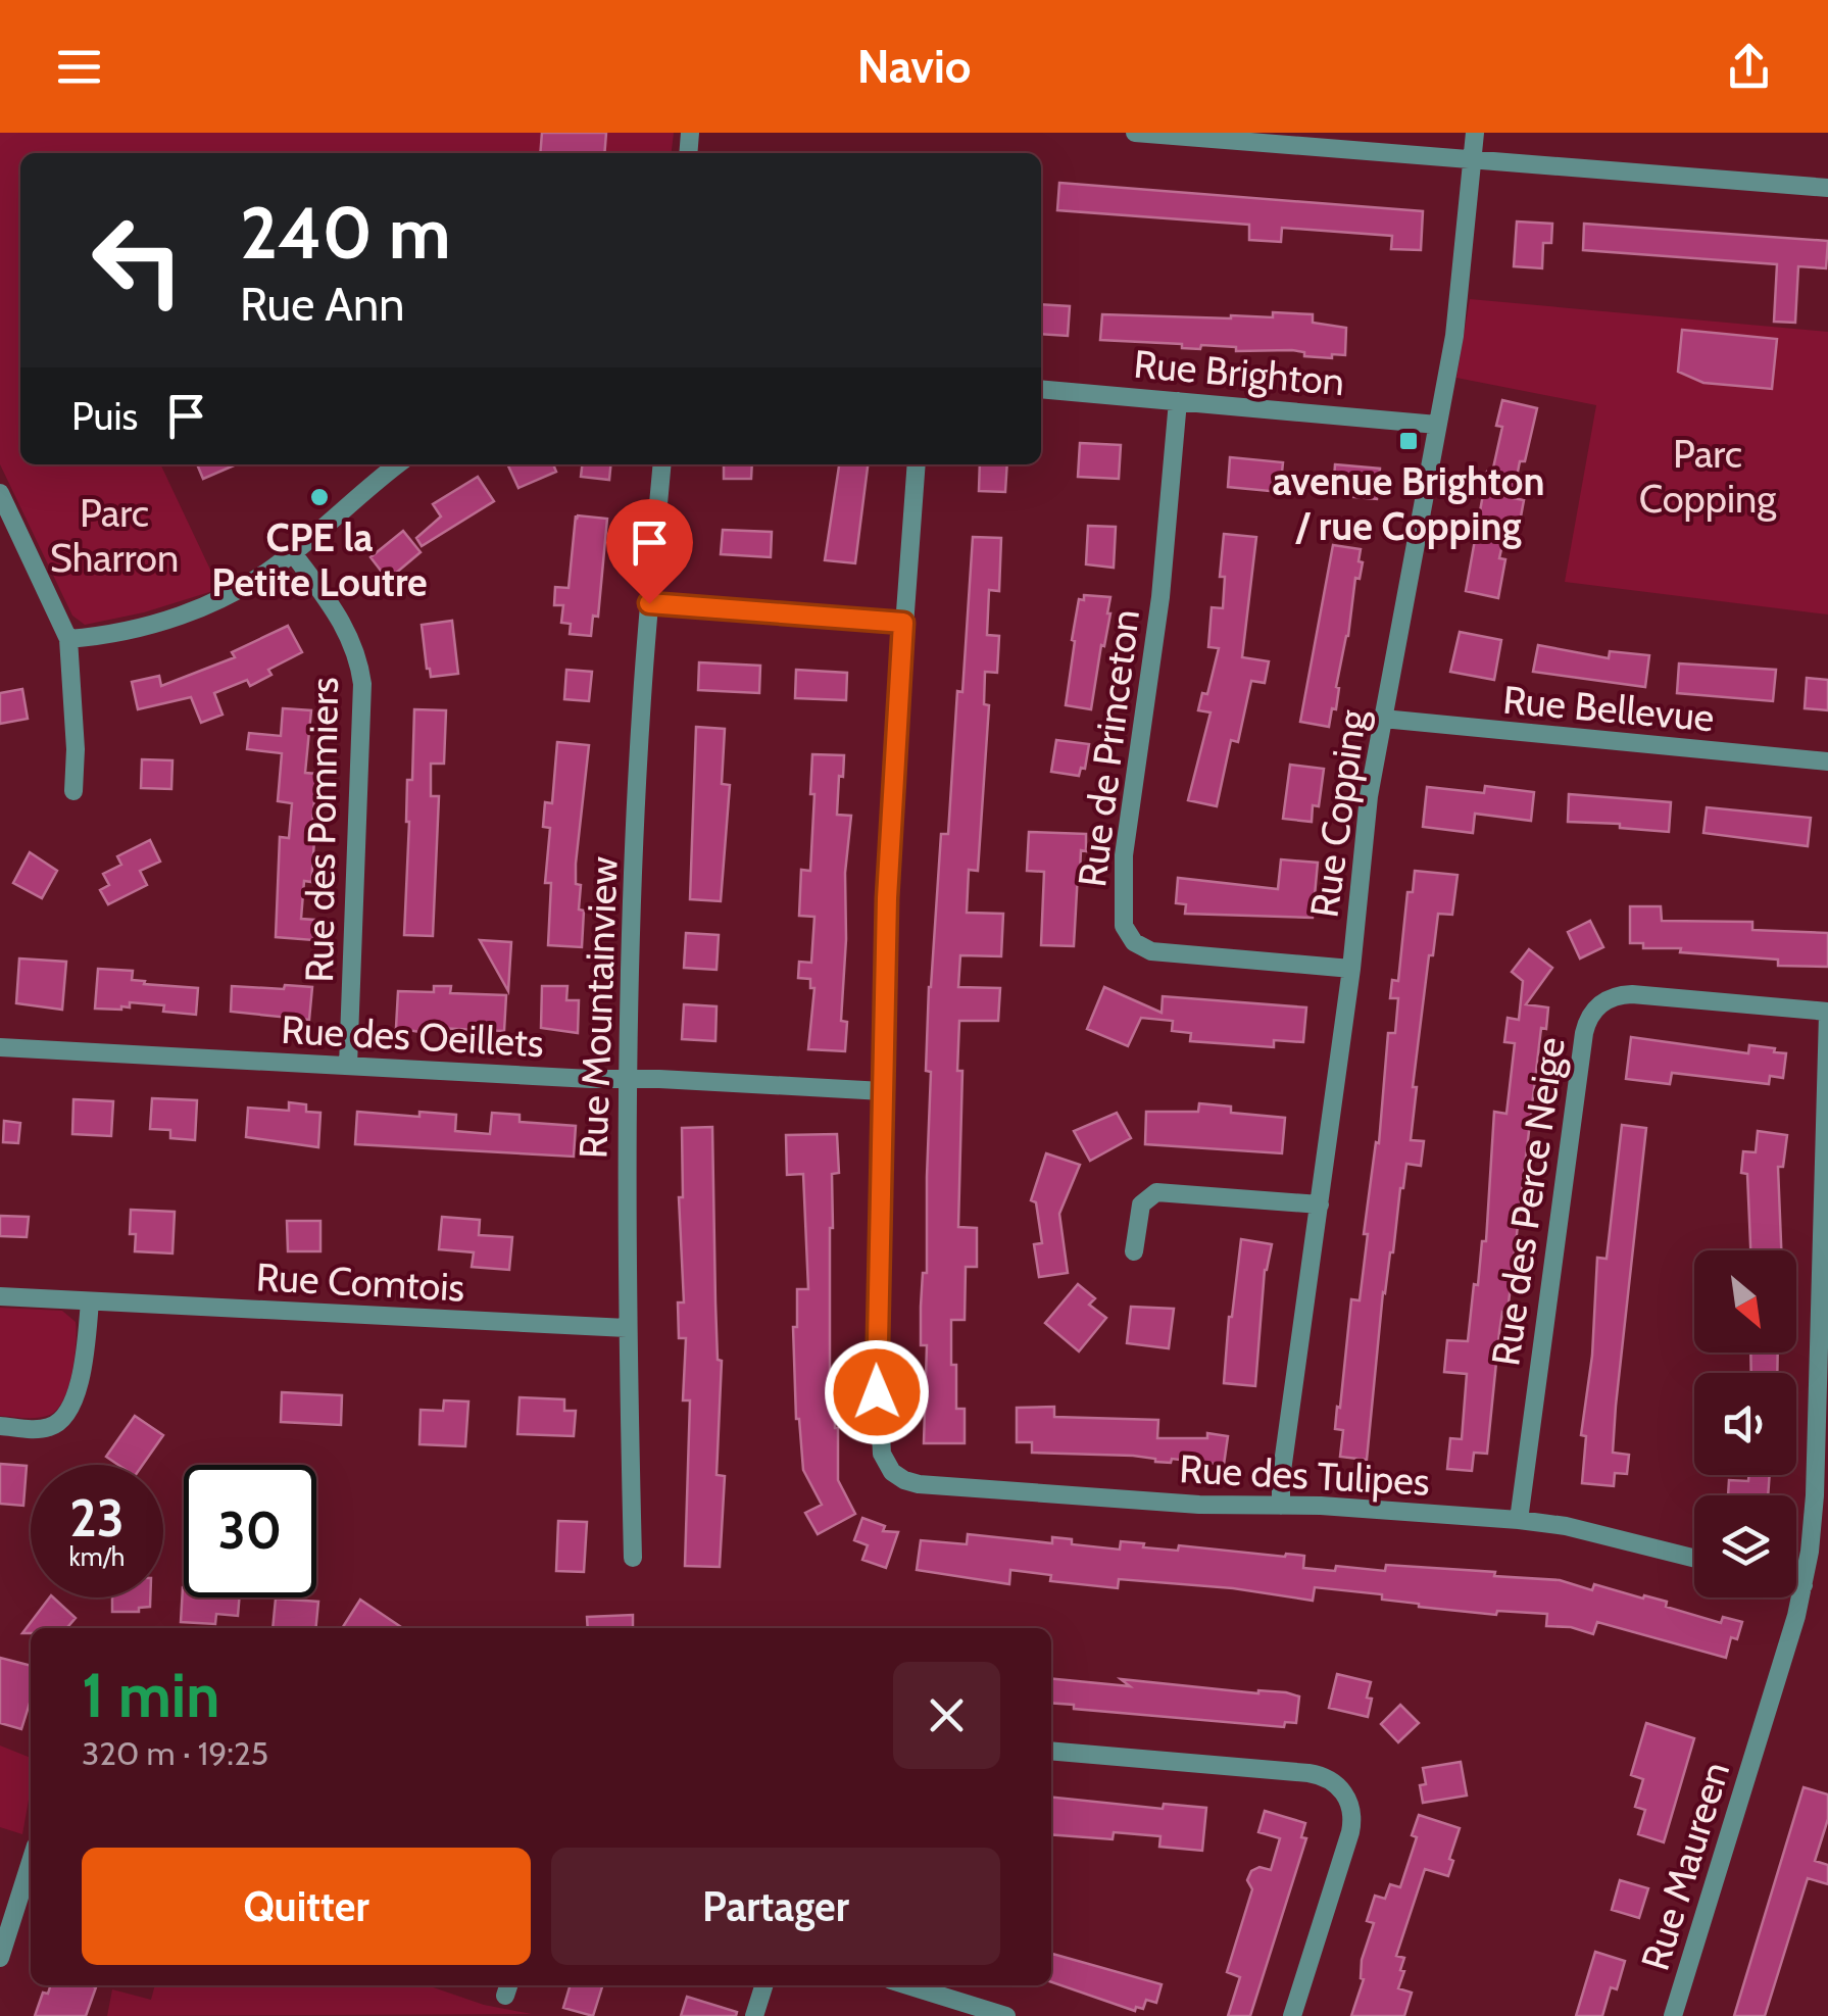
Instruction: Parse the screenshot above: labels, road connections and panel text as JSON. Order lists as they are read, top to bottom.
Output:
{
  "streets": {
    "street": [
      "Rue Brighton",
      "Rue Bellevue",
      "Rue de Princeton",
      "Rue Copping",
      "Rue des Pommiers",
      "Rue Mountainview",
      "Rue des Oeillets",
      "Rue des Perce Neige",
      "Rue Comtois",
      "Rue des Tulipes",
      "Rue Maureen"
    ]
  },
  "crossings": [
    ["Rue Brighton", "Rue de Princeton"],
    ["Rue Brighton", "Rue Copping"],
    ["Rue Bellevue", "Rue Copping"],
    ["Rue de Princeton", "Rue Copping"],
    ["Rue Copping", "Rue des Tulipes"],
    ["Rue des Pommiers", "Rue des Oeillets"],
    ["Rue Mountainview", "Rue des Oeillets"],
    ["Rue Mountainview", "Rue Comtois"],
    ["Rue des Oeillets", "Rue des Tulipes"],
    ["Rue des Perce Neige", "Rue des Tulipes"],
    ["Rue des Perce Neige", "Rue Maureen"]
  ],
  "parks": ["Parc Copping", "Parc Sharron"],
  "places": {
    "transit": ["avenue Brighton / rue Copping"],
    "other": ["CPE la Petite Loutre"]
  },
  "north": "bottom right",
  "page": {
    "header": "Navio",
    "turn": ["240 m", "Rue Ann"],
    "then": "Puis",
    "speed": "23 km/h",
    "limit": "30",
    "heading": ["1 min", "320 m · 19:25"],
    "buttons": ["Quitter", "Partager"]
  }
}
